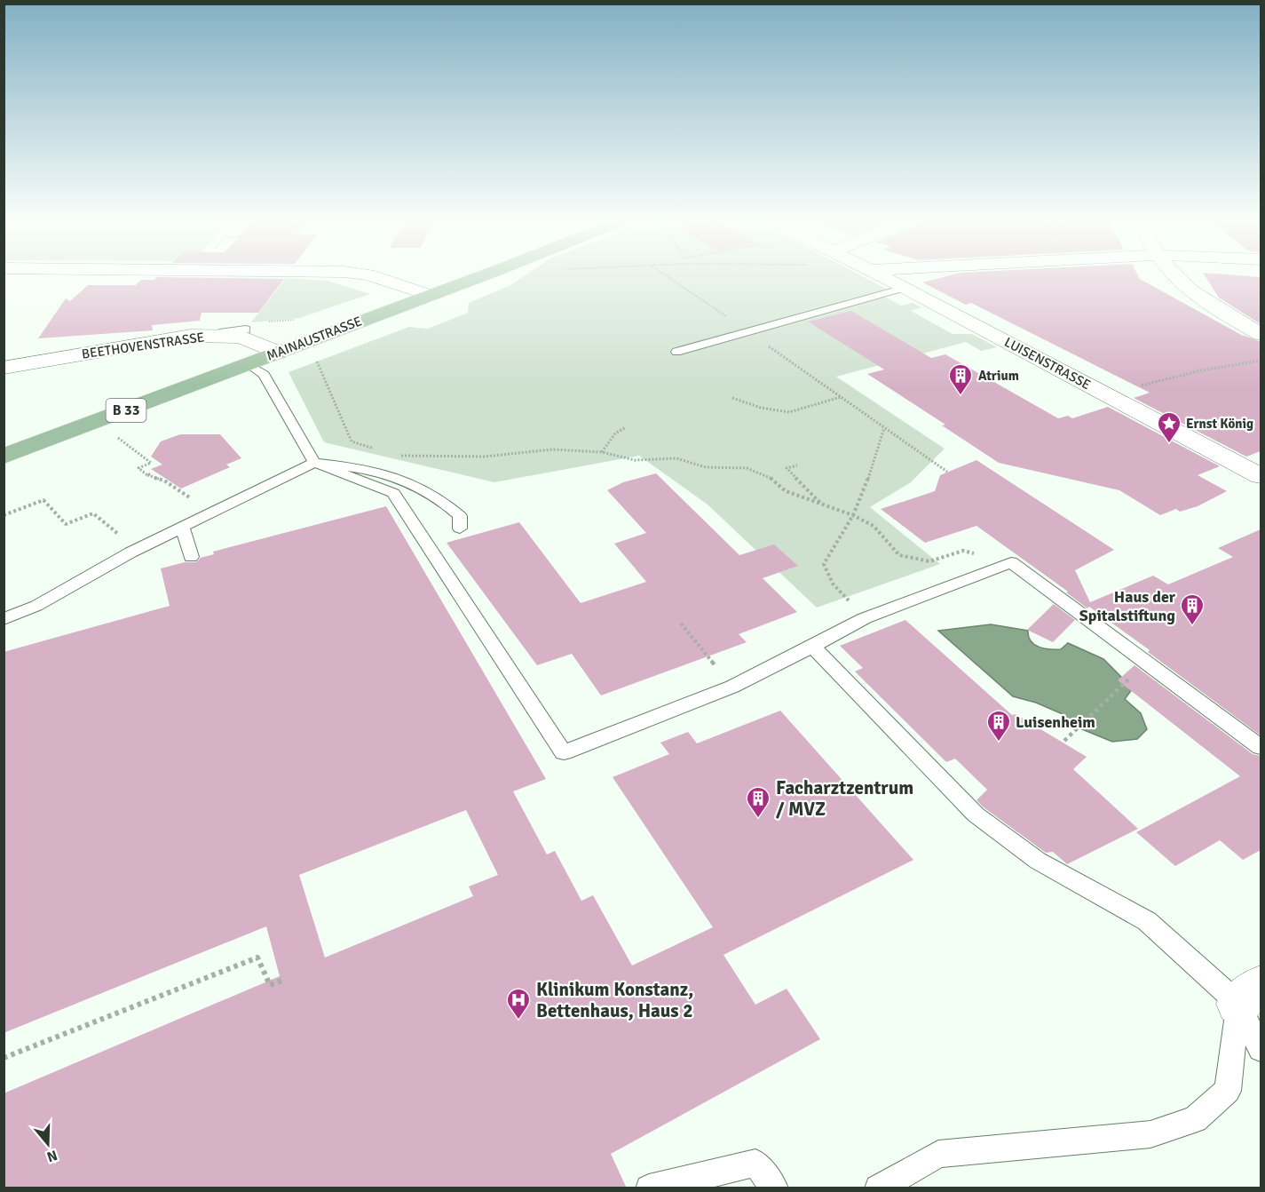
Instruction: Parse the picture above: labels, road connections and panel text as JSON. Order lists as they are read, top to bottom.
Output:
{
  "streets": {
    "main road": ["MAINAUSTRASSE", "B 33"],
    "street": ["BEETHOVENSTRASSE", "LUISENSTRASSE"]
  },
  "crossings": [
    ["MAINAUSTRASSE", "BEETHOVENSTRASSE"]
  ],
  "places": {
    "building": [
      "Atrium",
      "Haus der Spitalstiftung",
      "Luisenheim",
      "Facharztzentrum / MVZ"
    ],
    "place": ["Ernst König"],
    "hospital": ["Klinikum Konstanz, Bettenhaus, Haus 2"]
  },
  "north": "bottom"
}
